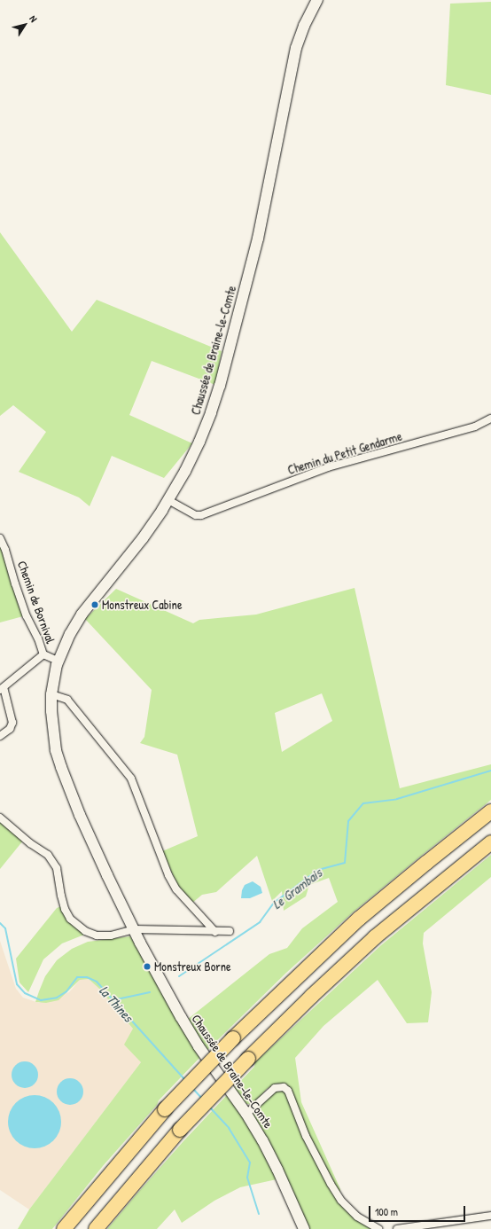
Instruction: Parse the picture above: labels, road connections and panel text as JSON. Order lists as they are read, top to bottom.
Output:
{
  "streets": {
    "main road": ["Chaussée de Braine-le-Comte"],
    "street": ["Chemin du Petit Gendarme", "Chemin de Bornival"]
  },
  "crossings": [
    ["Chaussée de Braine-le-Comte", "Chemin du Petit Gendarme"]
  ],
  "water": ["Le Grambais", "la Thines"],
  "places": ["Monstreux Cabine", "Monstreux Borne"],
  "scale_bar": "100 m",
  "north": "top right"
}
